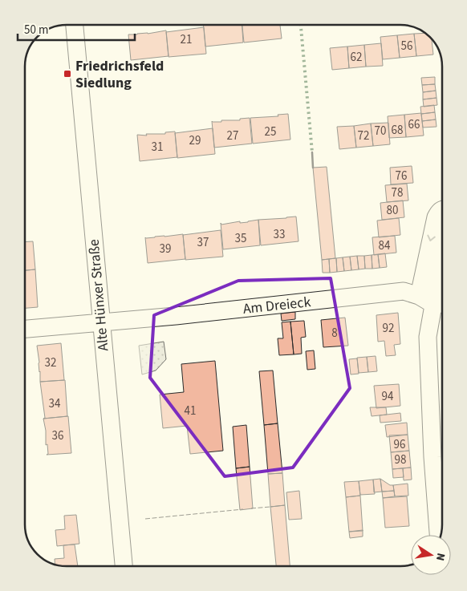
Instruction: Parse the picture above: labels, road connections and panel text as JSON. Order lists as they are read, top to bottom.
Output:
{
  "streets": {
    "street": ["Alte Hünxer Straße", "Am Dreieck"]
  },
  "crossings": [
    ["Alte Hünxer Straße", "Am Dreieck"]
  ],
  "places": {
    "transit": ["Friedrichsfeld Siedlung"]
  },
  "house_numbers": [
    "21",
    "56",
    "62",
    "66",
    "68",
    "70",
    "25",
    "27",
    "72",
    "29",
    "31",
    "76",
    "78",
    "80",
    "33",
    "35",
    "37",
    "84",
    "39",
    "92",
    "8",
    "32",
    "94",
    "34",
    "41",
    "36",
    "96",
    "98"
  ],
  "scale_bar": "50 m",
  "north": "right"
}
